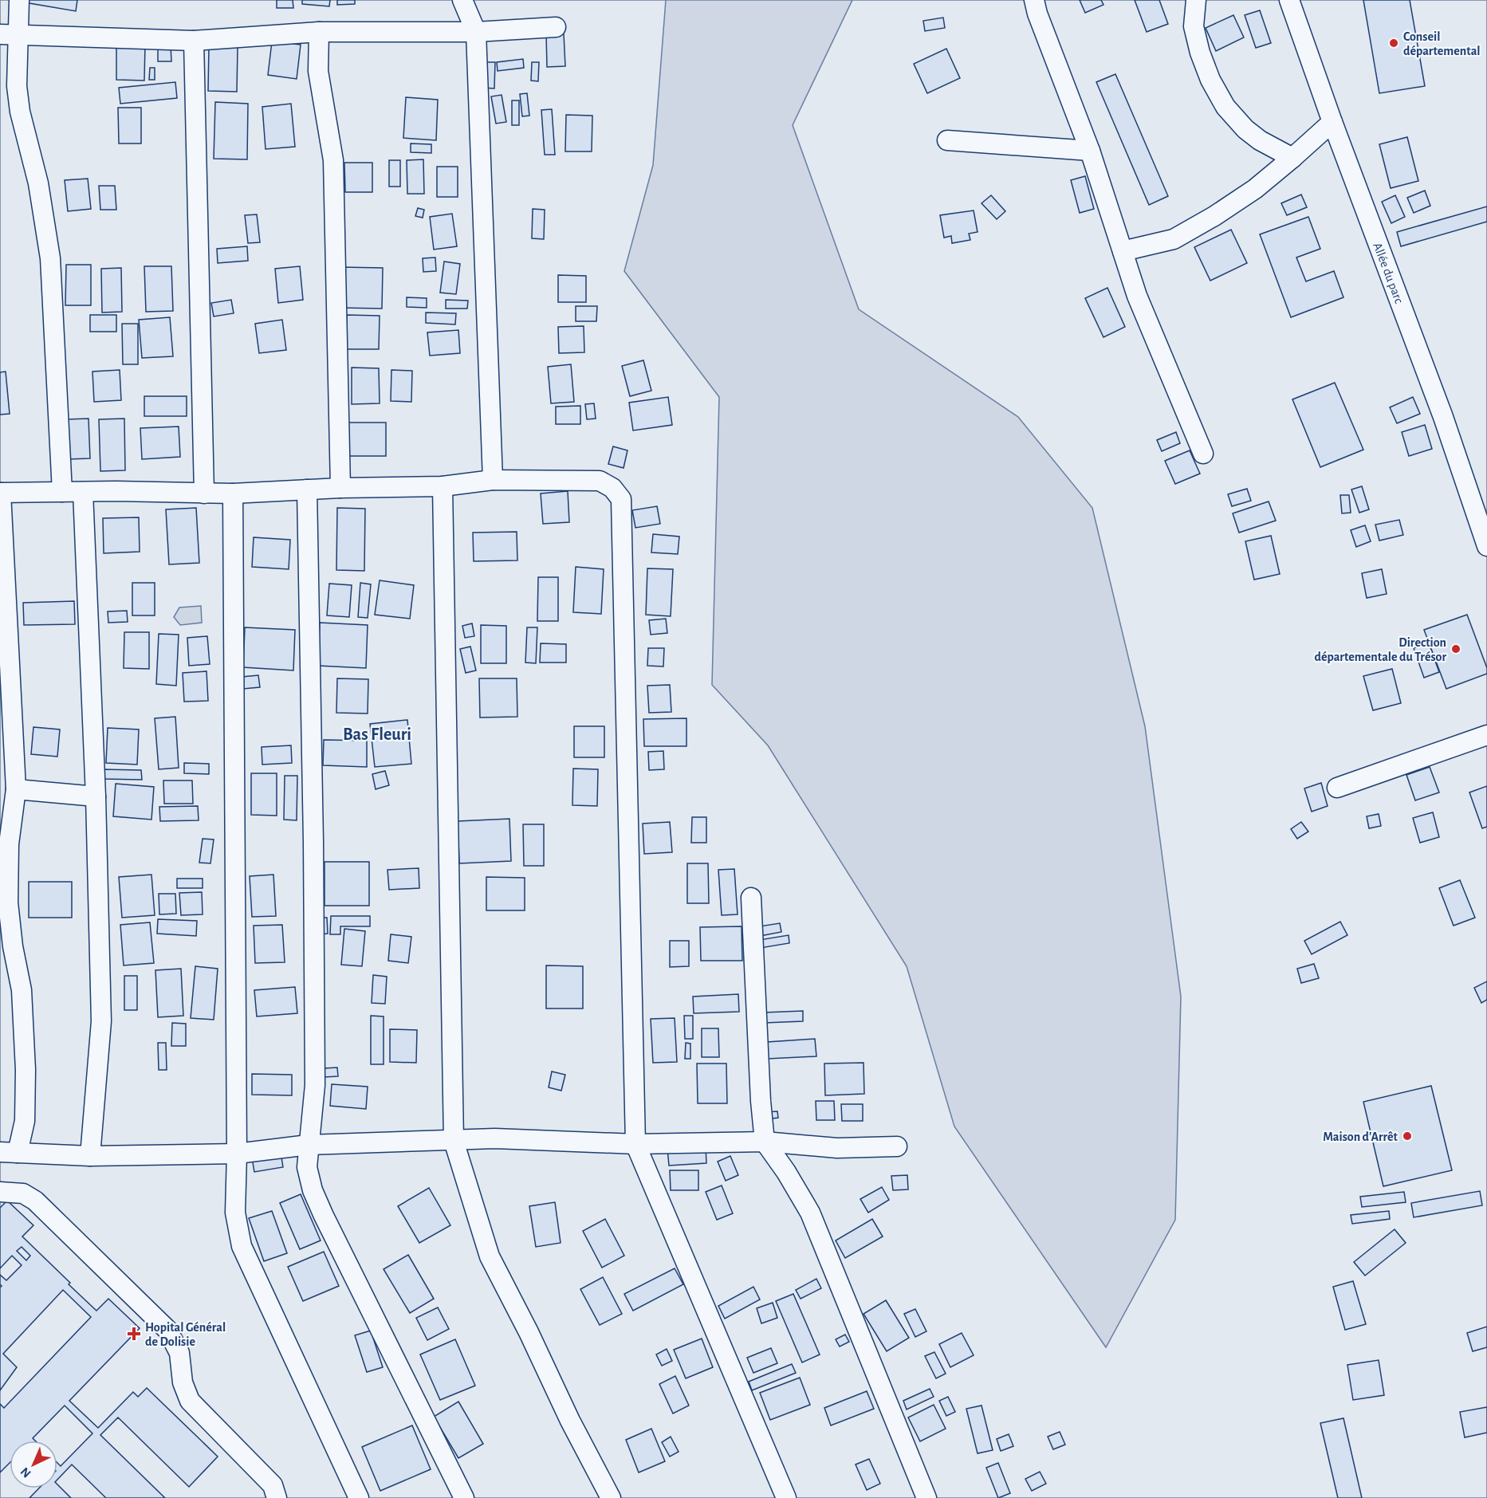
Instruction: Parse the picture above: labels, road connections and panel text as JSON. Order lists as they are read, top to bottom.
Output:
{
  "streets": {
    "street": ["Allée du parc"]
  },
  "districts": ["Bas Fleuri"],
  "places": {
    "other": ["Conseil départemental", "Direction départementale du Trésor", "Maison d'Arrêt"],
    "health": ["Hopital Général de Dolisie"]
  },
  "north": "bottom left"
}
